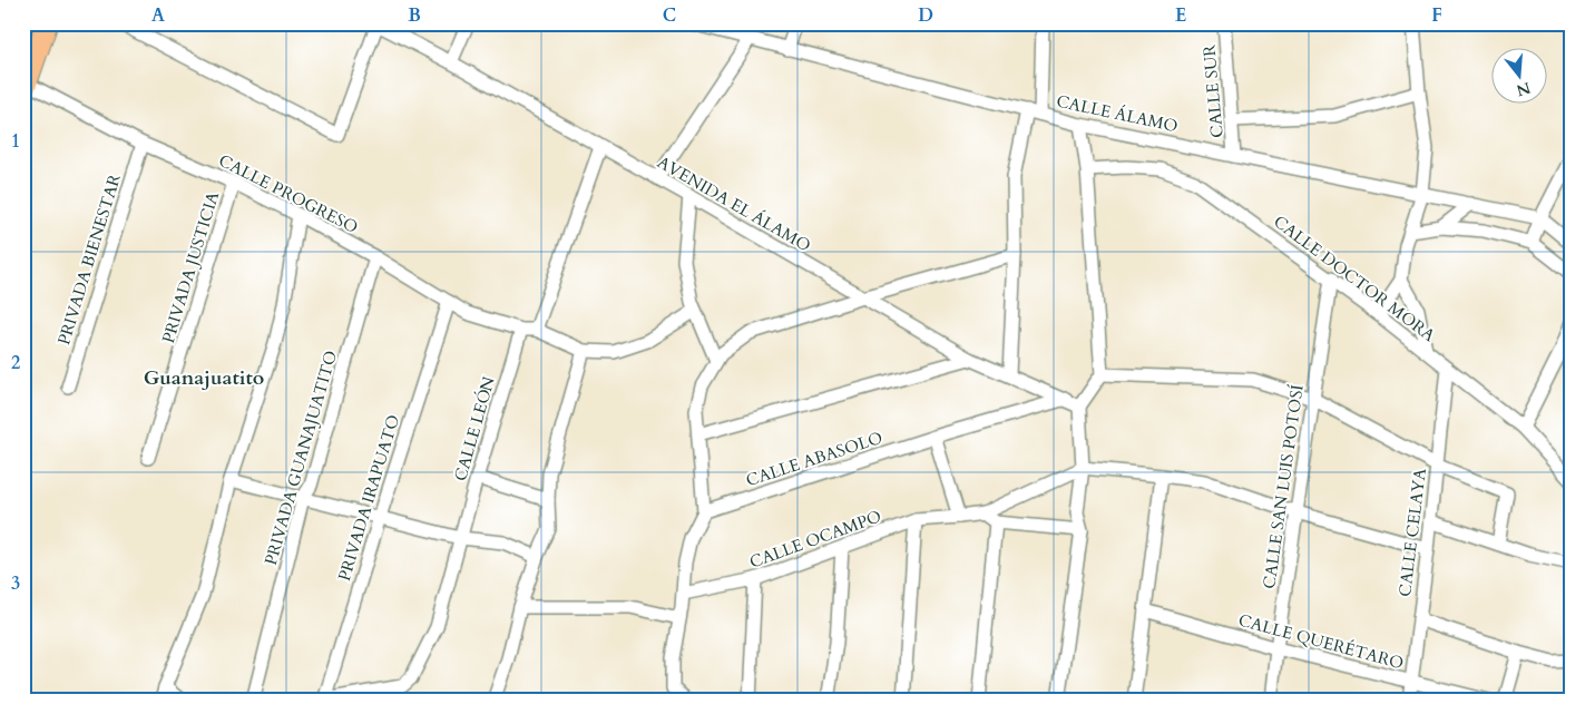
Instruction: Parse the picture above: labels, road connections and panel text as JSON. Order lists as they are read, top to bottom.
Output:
{
  "streets": {
    "street": [
      "CALLE SUR",
      "CALLE ÁLAMO",
      "CALLE PROGRESO",
      "AVENIDA EL ÁLAMO",
      "PRIVADA BIENESTAR",
      "PRIVADA JUSTICIA",
      "CALLE DOCTOR MORA",
      "CALLE LEÓN",
      "PRIVADA GUANAJUATITO",
      "CALLE ABASOLO",
      "CALLE SAN LUIS POTOSÍ",
      "PRIVADA IRAPUATO",
      "CALLE CELAYA",
      "CALLE OCAMPO",
      "CALLE QUERÉTARO"
    ]
  },
  "crossings": [
    ["CALLE SUR", "CALLE ÁLAMO"],
    ["CALLE PROGRESO", "PRIVADA BIENESTAR"],
    ["CALLE PROGRESO", "PRIVADA JUSTICIA"],
    ["CALLE PROGRESO", "CALLE LEÓN"],
    ["CALLE PROGRESO", "PRIVADA GUANAJUATITO"],
    ["CALLE PROGRESO", "PRIVADA IRAPUATO"],
    ["AVENIDA EL ÁLAMO", "CALLE ABASOLO"],
    ["CALLE DOCTOR MORA", "CALLE SAN LUIS POTOSÍ"],
    ["CALLE DOCTOR MORA", "CALLE CELAYA"],
    ["CALLE LEÓN", "PRIVADA IRAPUATO"],
    ["CALLE SAN LUIS POTOSÍ", "CALLE QUERÉTARO"],
    ["CALLE CELAYA", "CALLE QUERÉTARO"]
  ],
  "districts": ["Guanajuatito"],
  "north": "bottom",
  "grid": {
    "columns": [
      "A",
      "B",
      "C",
      "D",
      "E",
      "F"
    ],
    "rows": ["1", "2", "3"]
  }
}
